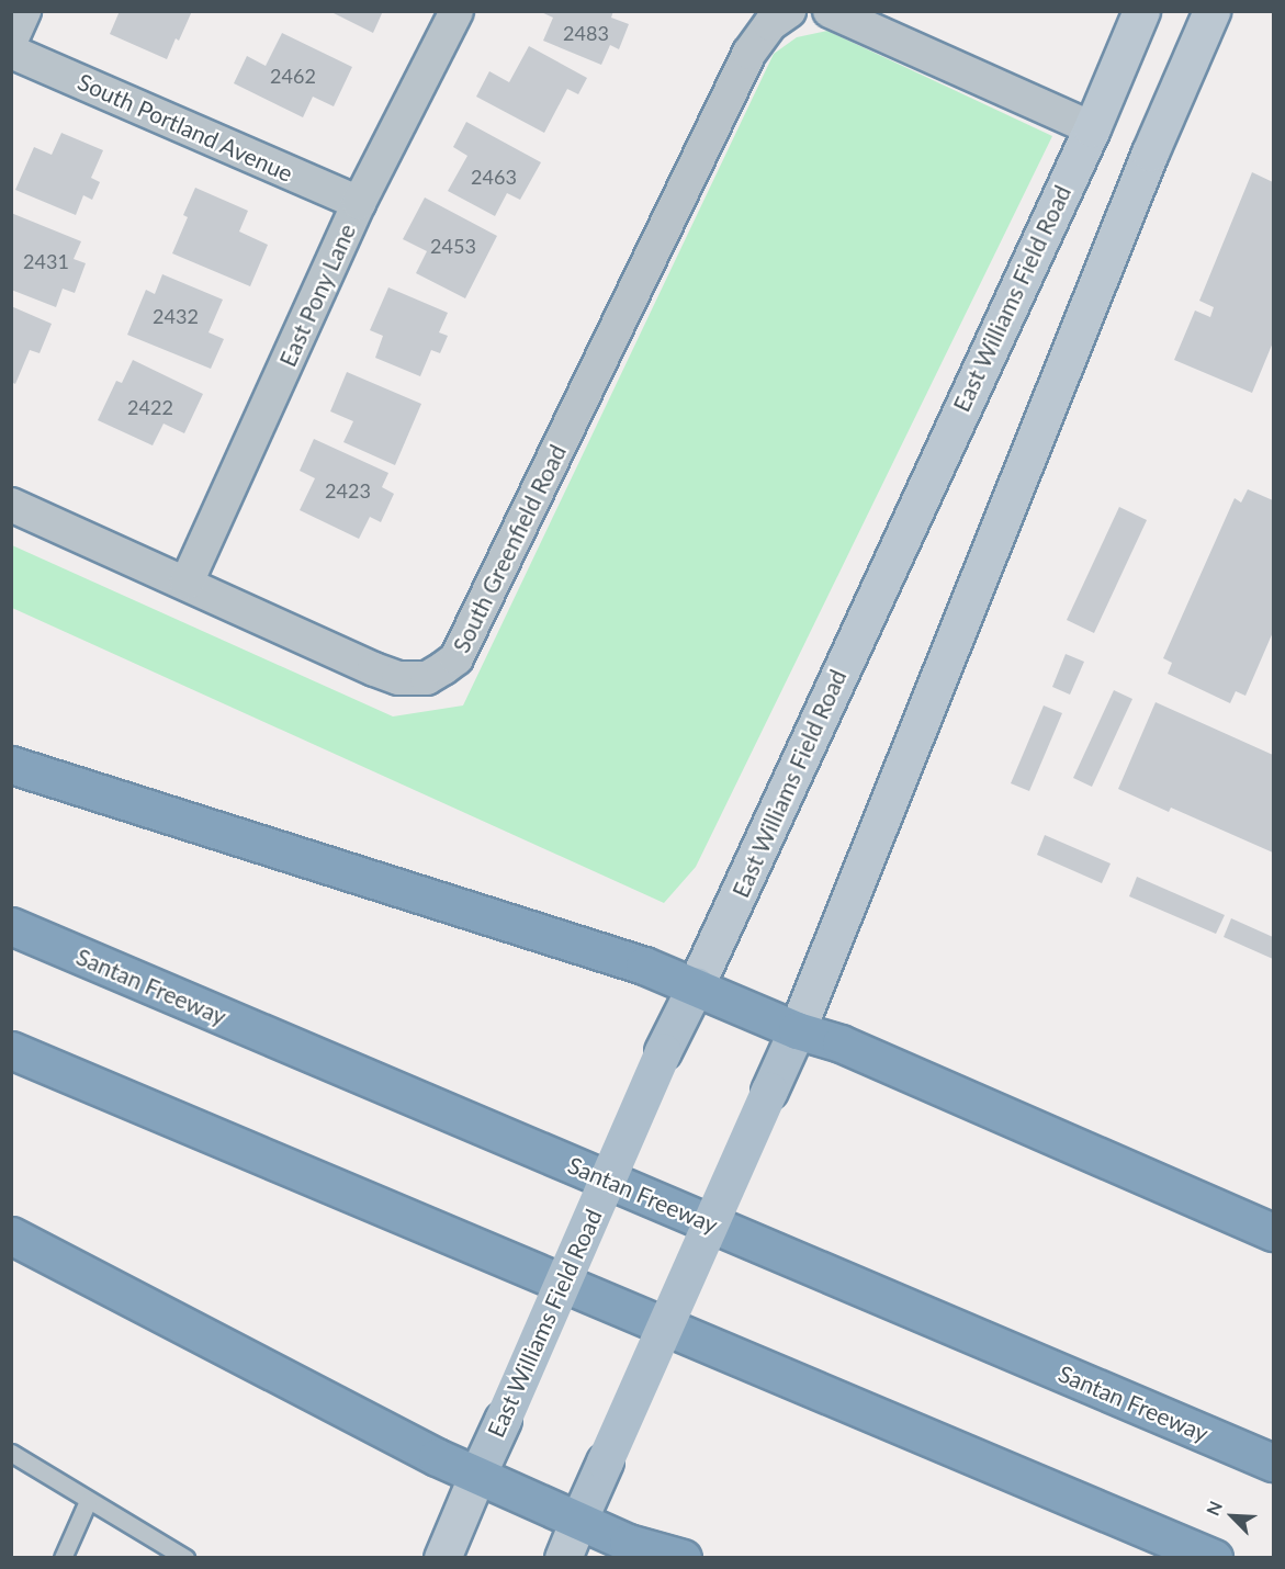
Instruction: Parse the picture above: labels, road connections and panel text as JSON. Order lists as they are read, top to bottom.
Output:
{
  "streets": {
    "highway": ["Santan Freeway"],
    "main road": ["East Williams Field Road"],
    "street": ["South Portland Avenue", "East Pony Lane", "South Greenfield Road"]
  },
  "crossings": [
    ["South Portland Avenue", "East Pony Lane"],
    ["East Pony Lane", "South Greenfield Road"]
  ],
  "house_numbers": [
    "2483",
    "2462",
    "2463",
    "2453",
    "2431",
    "2432",
    "2422",
    "2423"
  ],
  "north": "top left"
}
